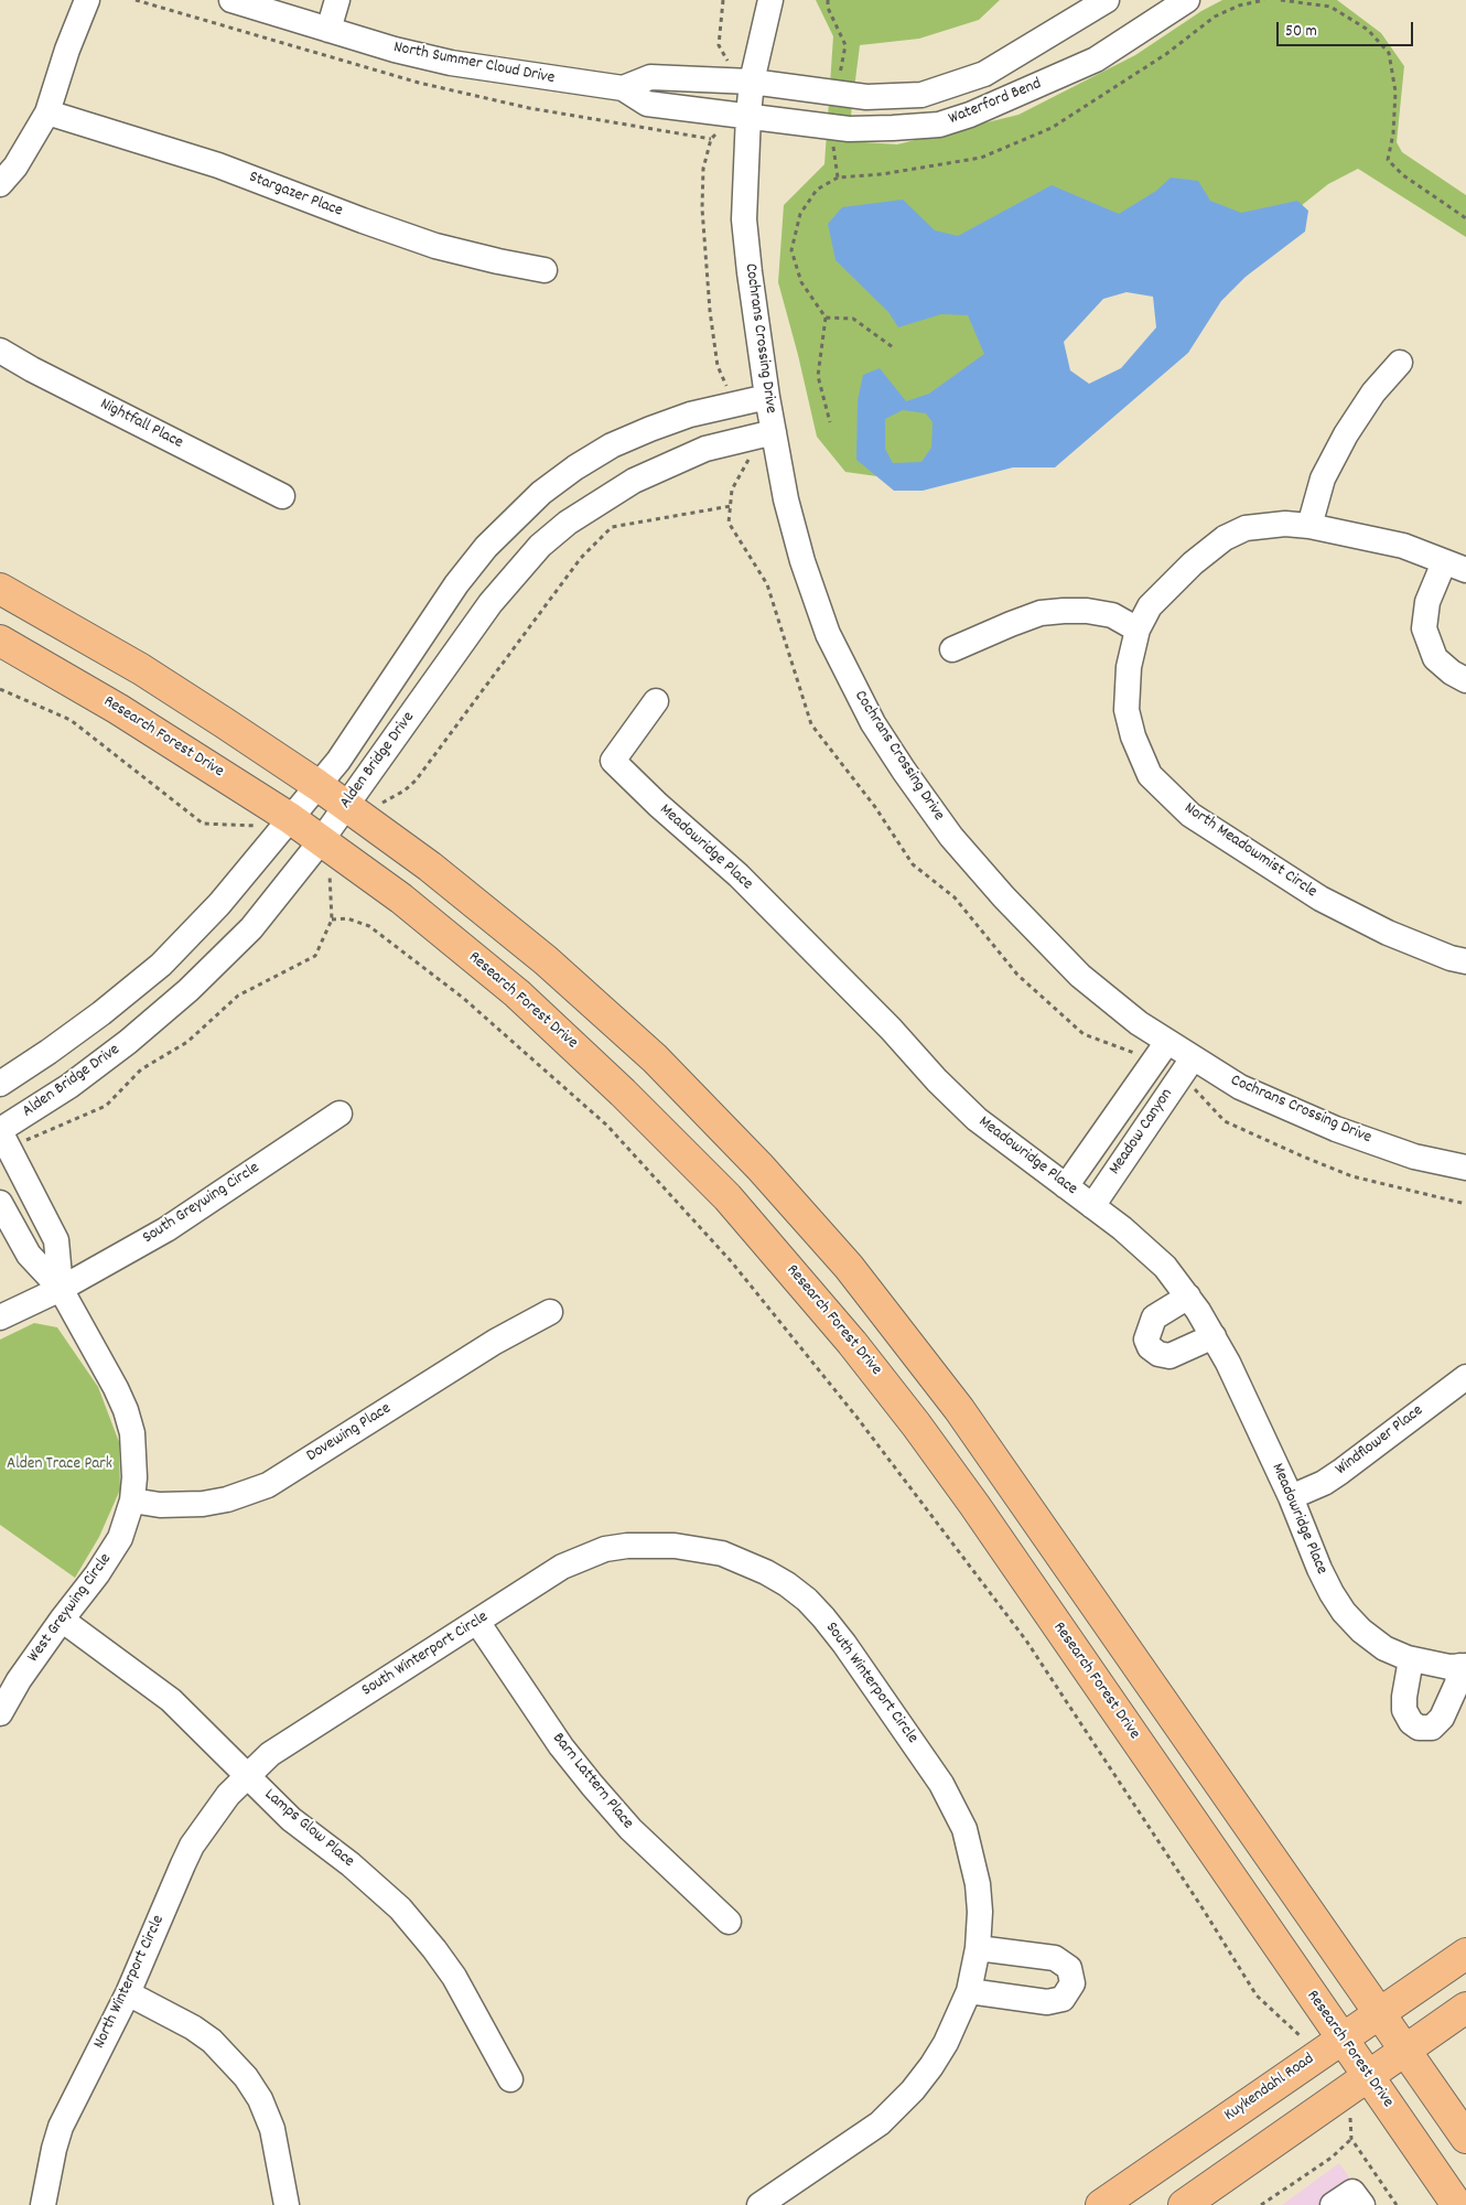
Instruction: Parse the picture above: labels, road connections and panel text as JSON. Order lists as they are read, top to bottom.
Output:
{
  "streets": {
    "main road": ["Research Forest Drive", "Kuykendahl Road"],
    "street": [
      "North Summer Cloud Drive",
      "Waterford Bend",
      "Stargazer Place",
      "Cochrans Crossing Drive",
      "Nightfall Place",
      "Alden Bridge Drive",
      "Meadowridge Place",
      "North Meadowmist Circle",
      "Meadow Canyon",
      "South Greywing Circle",
      "Dovewing Place",
      "Windflower Place",
      "West Greywing Circle",
      "South Winterport Circle",
      "Barn Lattern Place",
      "Lamps Glow Place",
      "North Winterport Circle"
    ]
  },
  "crossings": [
    ["North Summer Cloud Drive", "Waterford Bend"],
    ["North Summer Cloud Drive", "Cochrans Crossing Drive"],
    ["Waterford Bend", "Cochrans Crossing Drive"],
    ["Cochrans Crossing Drive", "Alden Bridge Drive"],
    ["Cochrans Crossing Drive", "Meadow Canyon"],
    ["Research Forest Drive", "Alden Bridge Drive"],
    ["Research Forest Drive", "Kuykendahl Road"],
    ["Meadowridge Place", "Meadow Canyon"],
    ["Meadowridge Place", "Windflower Place"],
    ["Dovewing Place", "West Greywing Circle"],
    ["West Greywing Circle", "Lamps Glow Place"],
    ["South Winterport Circle", "Barn Lattern Place"],
    ["South Winterport Circle", "Lamps Glow Place"],
    ["South Winterport Circle", "North Winterport Circle"],
    ["Lamps Glow Place", "North Winterport Circle"]
  ],
  "parks": ["Alden Trace Park"],
  "scale_bar": "50 m"
}
